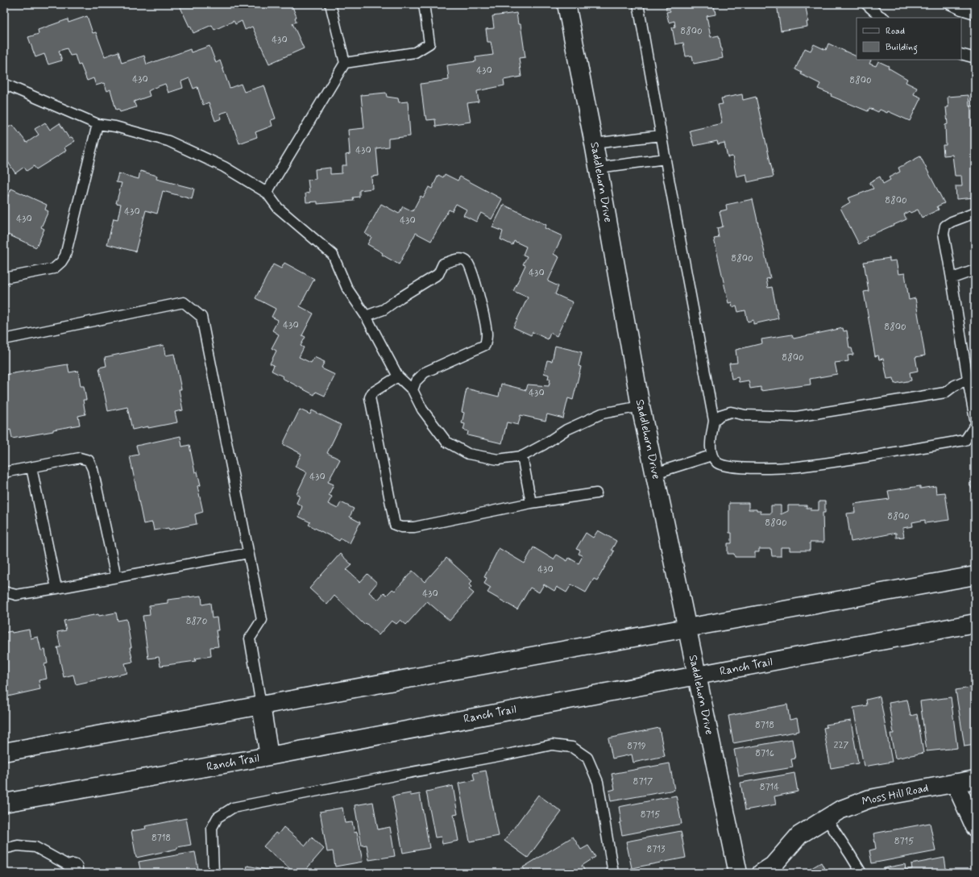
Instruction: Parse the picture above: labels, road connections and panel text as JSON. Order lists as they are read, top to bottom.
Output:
{
  "streets": {
    "main road": ["Saddlehorn Drive", "Ranch Trail", "Moss Hill Road"]
  },
  "crossings": [
    ["Saddlehorn Drive", "Ranch Trail"]
  ],
  "house_numbers": [
    "8800",
    "430",
    "430",
    "430",
    "8800",
    "430",
    "8800",
    "430",
    "430",
    "430",
    "8800",
    "430",
    "430",
    "8800",
    "8800",
    "430",
    "430",
    "8800",
    "8800",
    "430",
    "430",
    "8870",
    "8718",
    "227",
    "8719",
    "8716",
    "8717",
    "8714",
    "8715",
    "8718",
    "8715",
    "8713"
  ],
  "legend": ["Road", "Building"]
}
